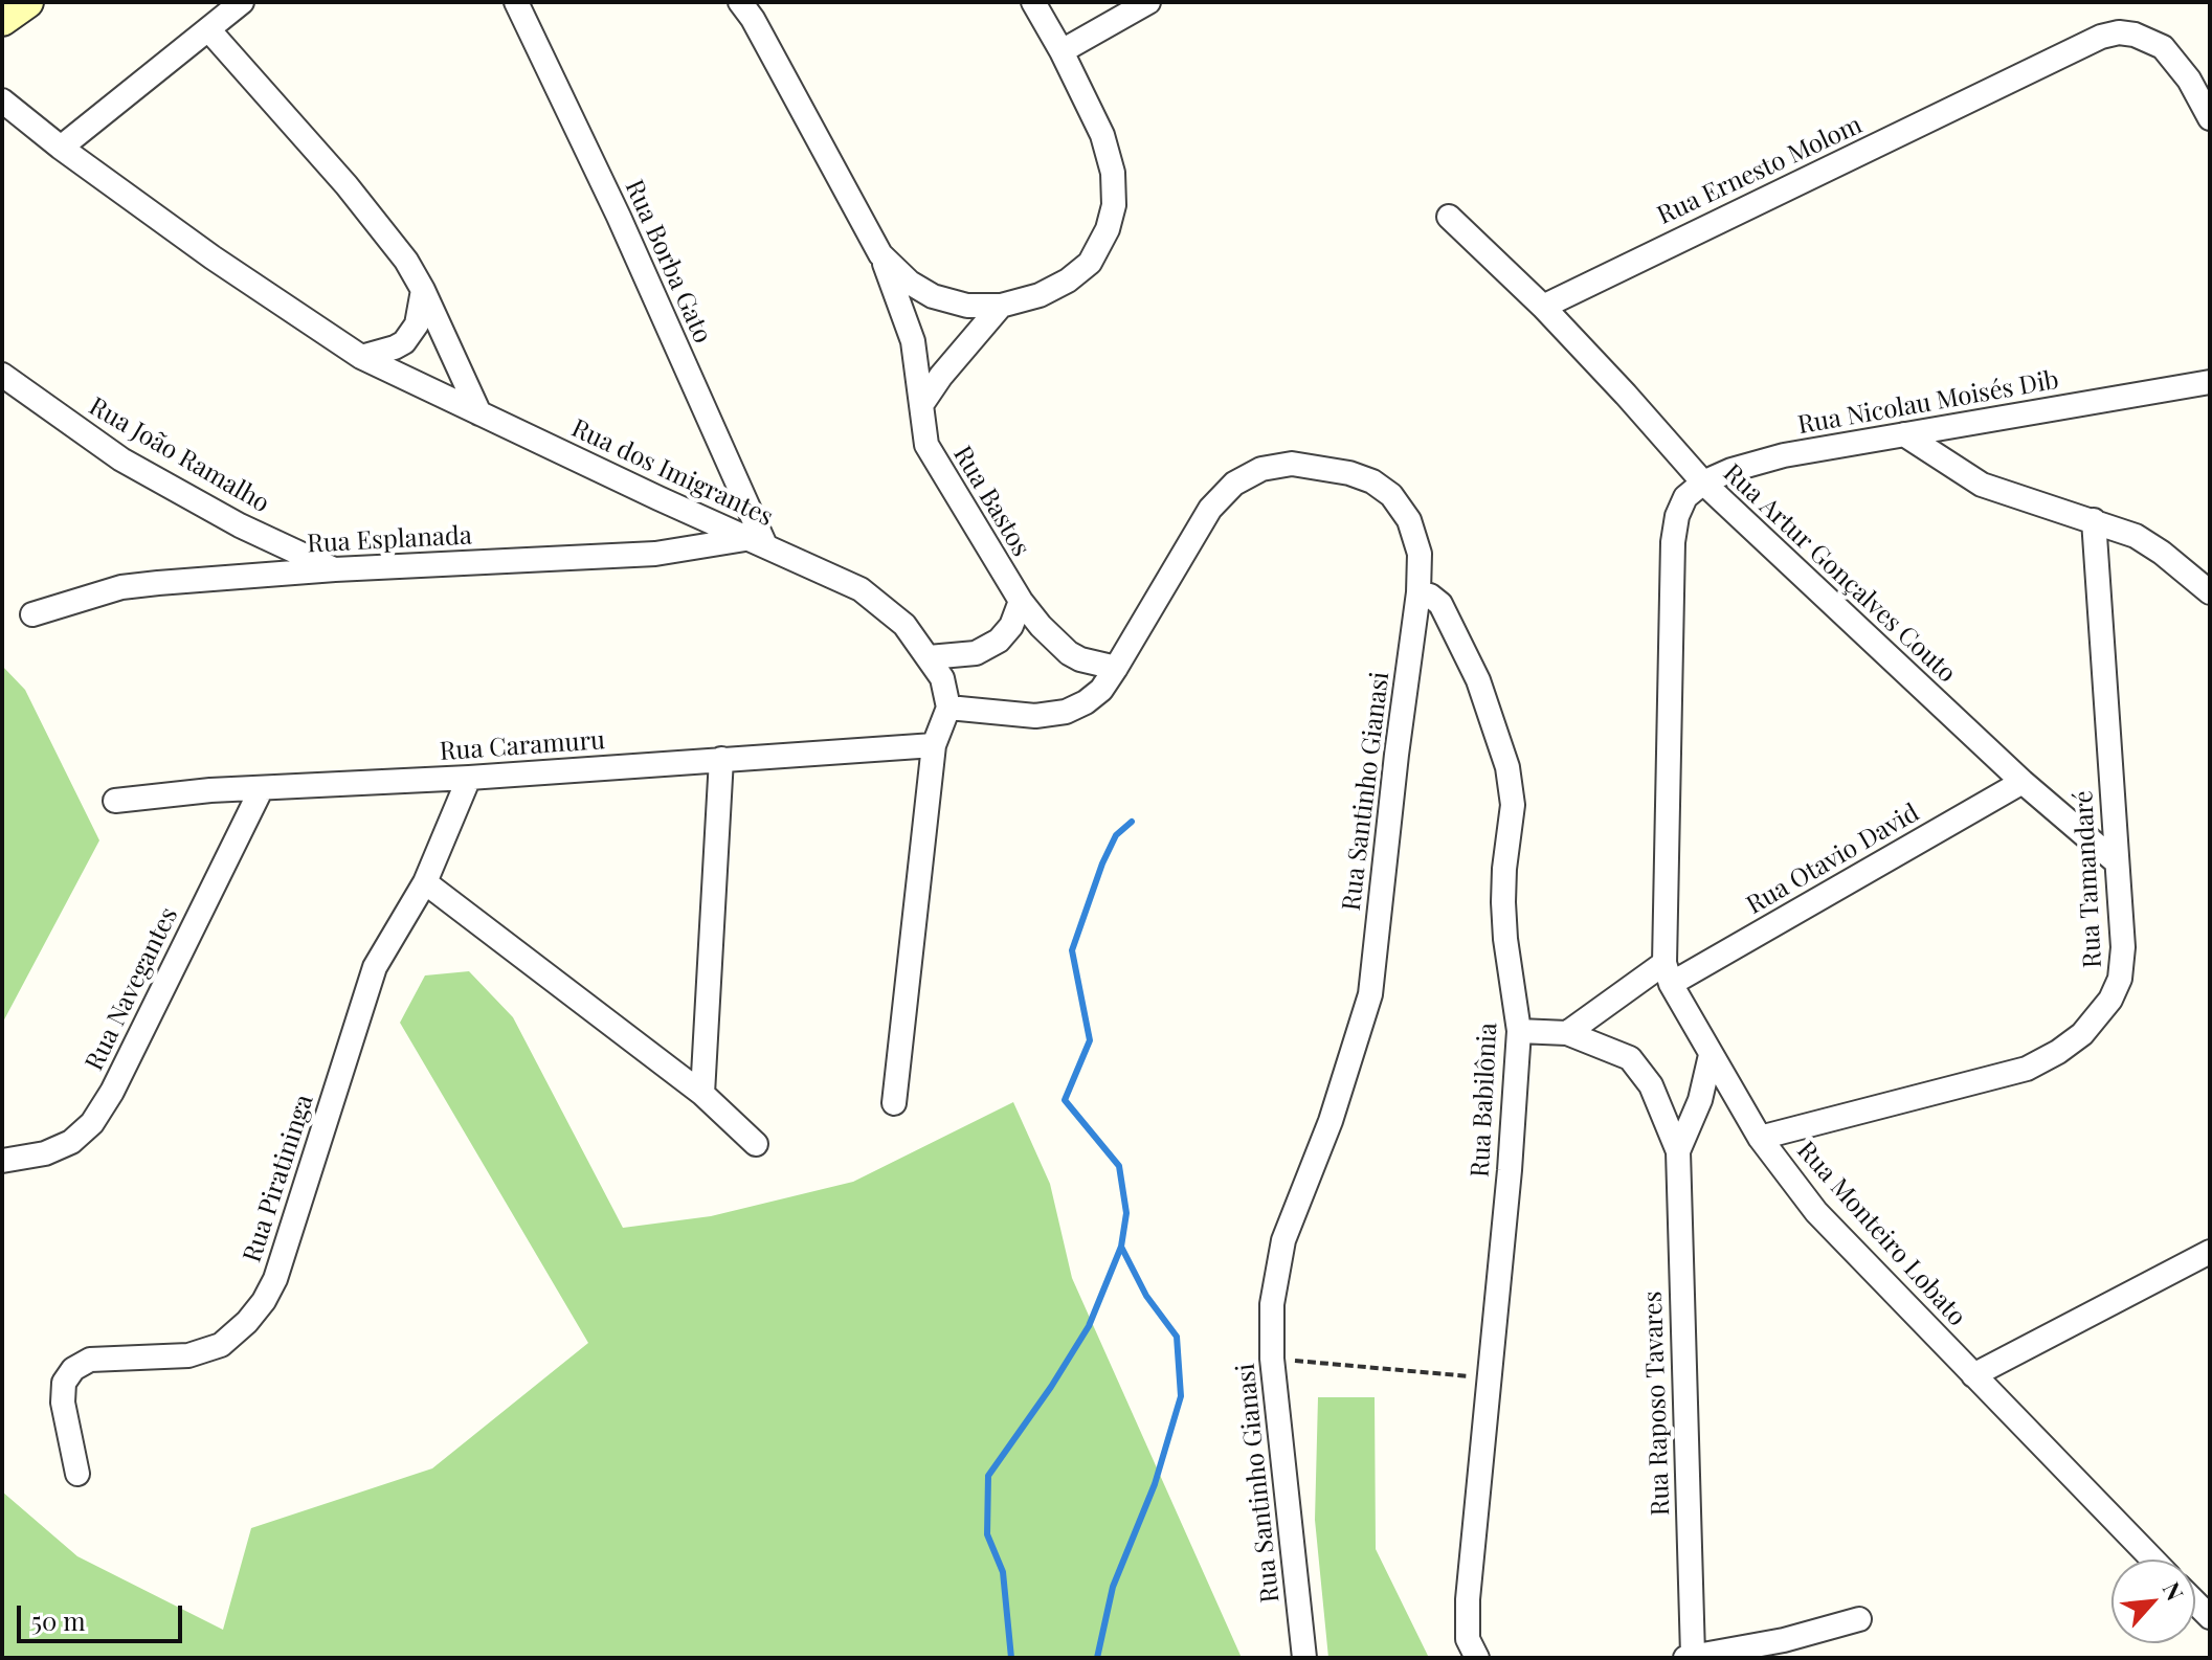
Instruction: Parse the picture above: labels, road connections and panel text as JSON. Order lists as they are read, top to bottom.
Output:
{
  "streets": {
    "street": [
      "Rua Ernesto Molom",
      "Rua Borba Gato",
      "Rua Nicolau Moisés Dib",
      "Rua João Ramalho",
      "Rua dos Imigrantes",
      "Rua Bastos",
      "Rua Esplanada",
      "Rua Artur Gonçalves Couto",
      "Rua Caramuru",
      "Rua Santinho Gianasi",
      "Rua Otavio David",
      "Rua Tamandaré",
      "Rua Navegantes",
      "Rua Babilônia",
      "Rua Piratininga",
      "Rua Monteiro Lobato",
      "Rua Raposo Tavares"
    ]
  },
  "crossings": [
    ["Rua Ernesto Molom", "Rua Artur Gonçalves Couto"],
    ["Rua Borba Gato", "Rua dos Imigrantes"],
    ["Rua Borba Gato", "Rua Esplanada"],
    ["Rua Nicolau Moisés Dib", "Rua Artur Gonçalves Couto"],
    ["Rua Nicolau Moisés Dib", "Rua Otavio David"],
    ["Rua Nicolau Moisés Dib", "Rua Monteiro Lobato"],
    ["Rua João Ramalho", "Rua Esplanada"],
    ["Rua dos Imigrantes", "Rua Esplanada"],
    ["Rua dos Imigrantes", "Rua Santinho Gianasi"],
    ["Rua Bastos", "Rua Santinho Gianasi"],
    ["Rua Artur Gonçalves Couto", "Rua Otavio David"],
    ["Rua Artur Gonçalves Couto", "Rua Tamandaré"],
    ["Rua Caramuru", "Rua Navegantes"],
    ["Rua Caramuru", "Rua Piratininga"],
    ["Rua Santinho Gianasi", "Rua Babilônia"],
    ["Rua Otavio David", "Rua Monteiro Lobato"],
    ["Rua Otavio David", "Rua Raposo Tavares"],
    ["Rua Tamandaré", "Rua Monteiro Lobato"],
    ["Rua Babilônia", "Rua Raposo Tavares"],
    ["Rua Monteiro Lobato", "Rua Raposo Tavares"]
  ],
  "scale_bar": "50 m",
  "north": "top right"
}
